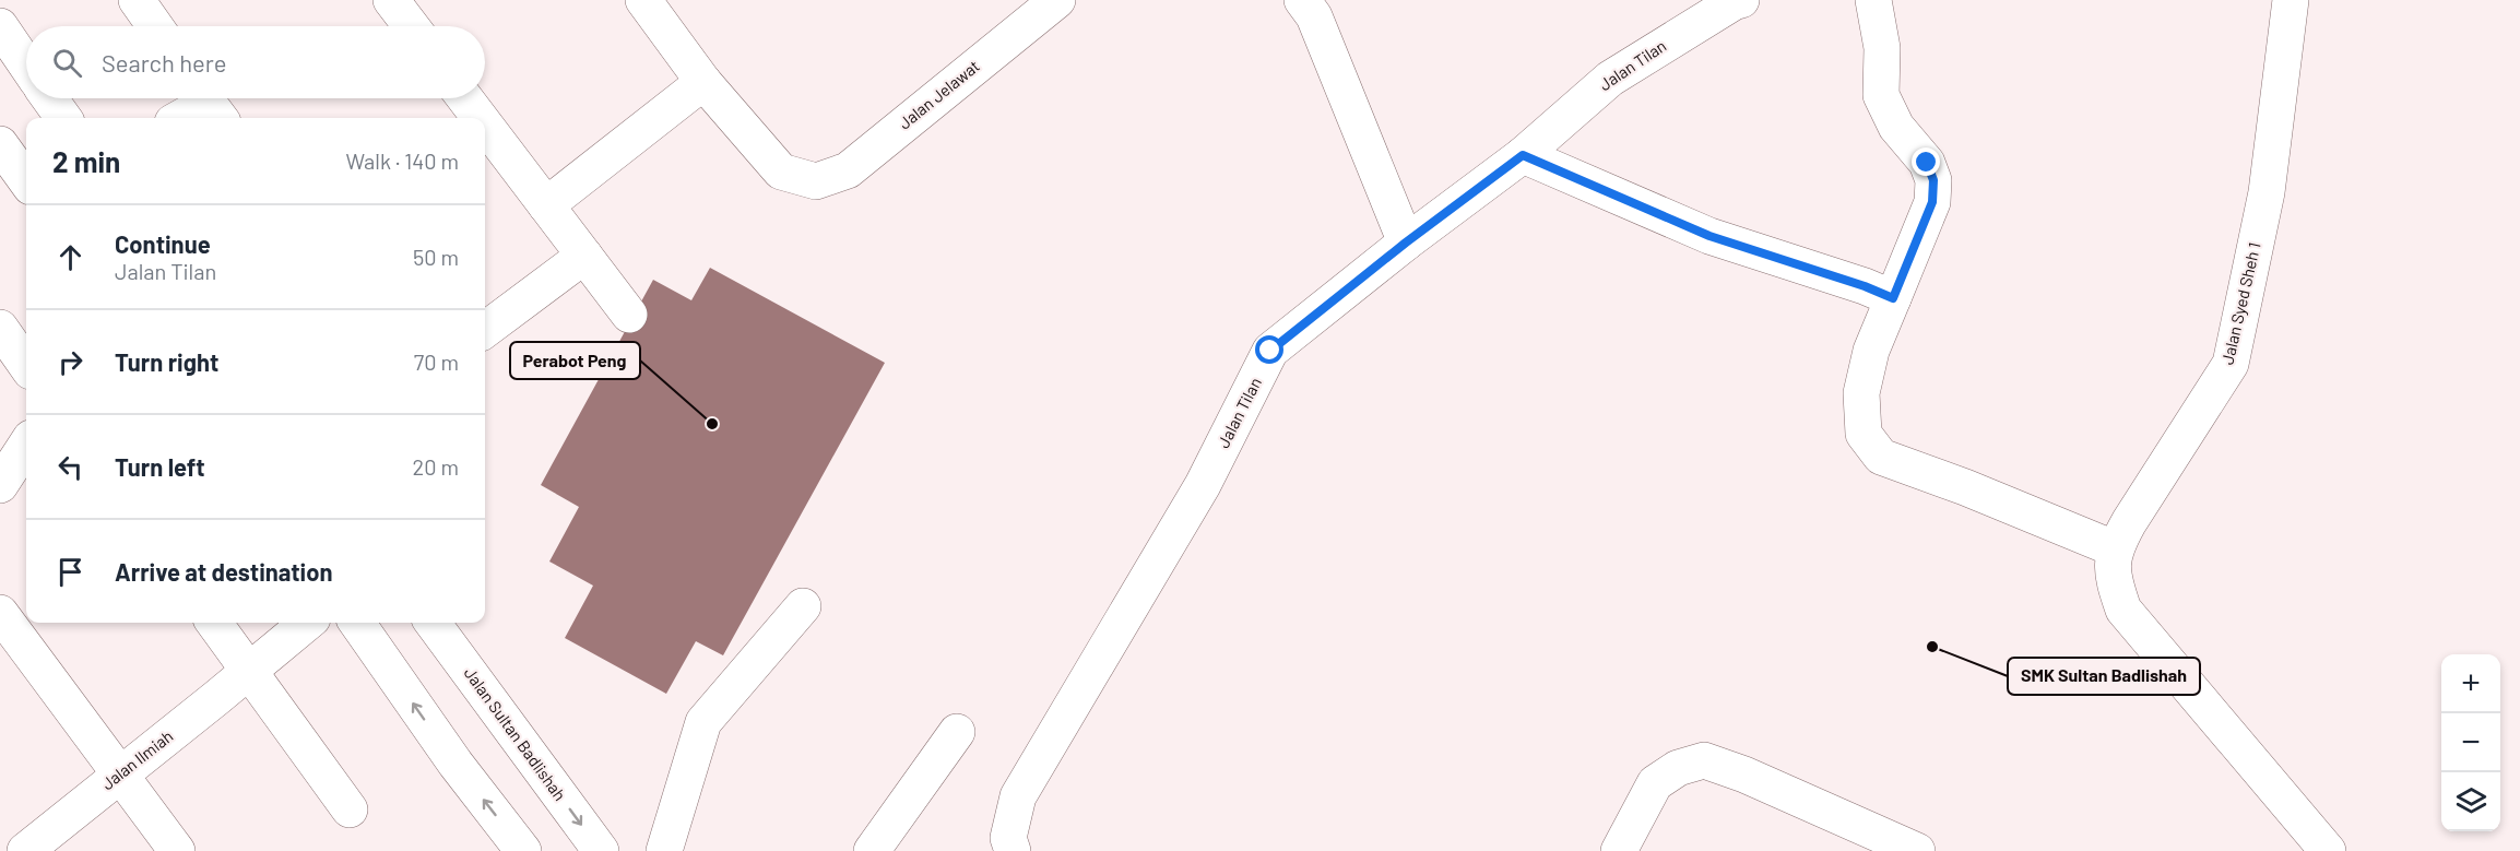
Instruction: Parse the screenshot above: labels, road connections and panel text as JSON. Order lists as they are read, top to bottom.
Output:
{
  "streets": {
    "street": [
      "Jalan Tilan",
      "Jalan Jelawat",
      "Jalan Syed Sheh 1",
      "Jalan Sultan Badlishah",
      "Jalan Ilmiah"
    ]
  },
  "places": ["Perabot Peng", "SMK Sultan Badlishah"],
  "page": {
    "search": "Search here",
    "heading": ["2 min", "Walk · 140 m"],
    "list": [
      ["Continue", "Jalan Tilan", "50 m"],
      ["Turn right", "70 m"],
      ["Turn left", "20 m"],
      "Arrive at destination"
    ],
    "map_buttons": ["+", "−"]
  }
}
